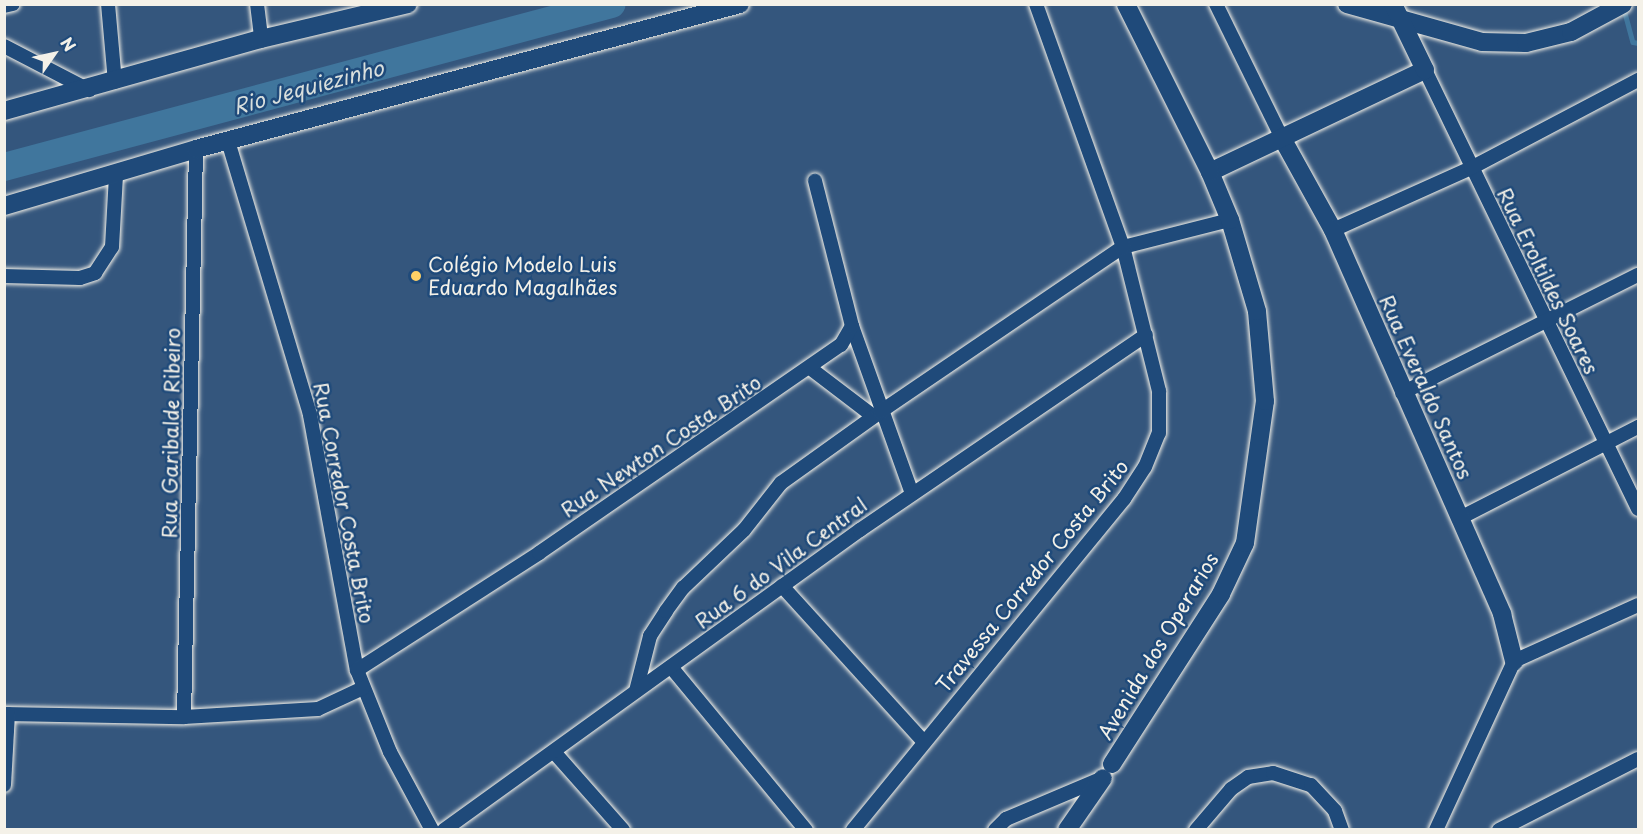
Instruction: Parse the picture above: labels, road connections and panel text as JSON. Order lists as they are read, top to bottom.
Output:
{
  "streets": {
    "street": [
      "Rua Eroltildes Soares",
      "Rua Everaldo Santos",
      "Rua Garibalde Ribeiro",
      "Rua Newton Costa Brito",
      "Rua Corredor Costa Brito",
      "Rua 6 do Vila Central",
      "Travessa Corredor Costa Brito",
      "Avenida dos Operarios"
    ]
  },
  "crossings": [
    ["Rua Newton Costa Brito", "Rua Corredor Costa Brito"],
    ["Rua 6 do Vila Central", "Travessa Corredor Costa Brito"]
  ],
  "water": ["Rio Jequiezinho"],
  "places": ["Colégio Modelo Luis Eduardo Magalhães"],
  "north": "top right"
}
